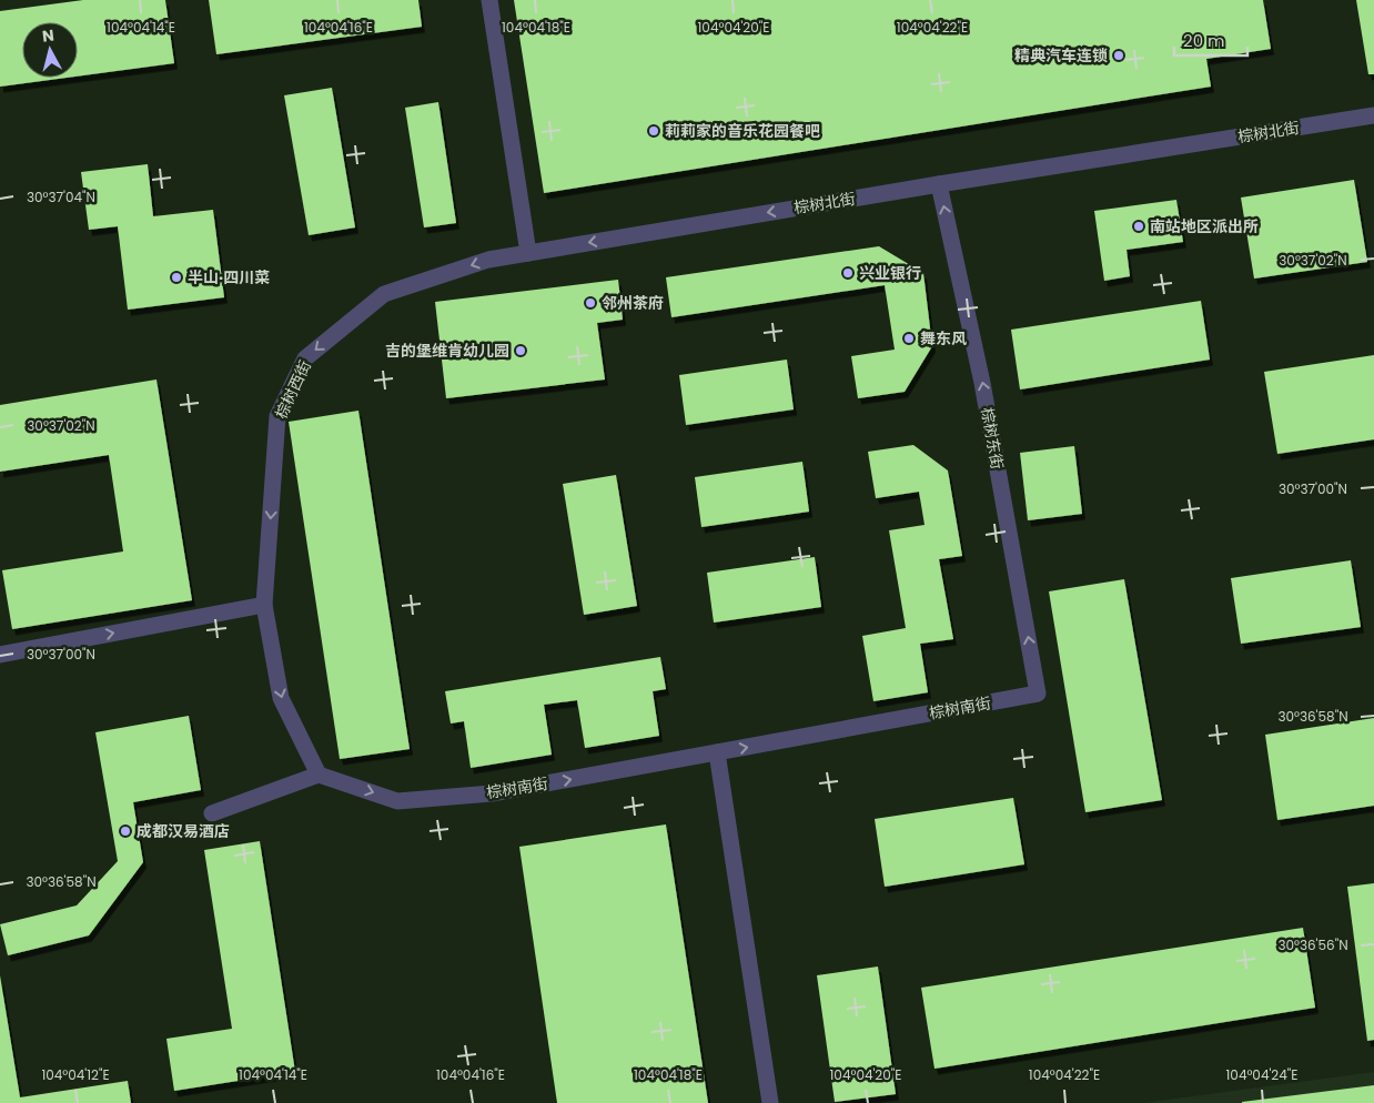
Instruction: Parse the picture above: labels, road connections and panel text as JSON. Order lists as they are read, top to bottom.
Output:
{
  "streets": {
    "street": [
      "棕树北街",
      "棕树西街",
      "棕树东街",
      "棕树南街"
    ]
  },
  "crossings": [
    ["棕树北街", "棕树西街"],
    ["棕树北街", "棕树东街"],
    ["棕树西街", "棕树南街"],
    ["棕树东街", "棕树南街"]
  ],
  "one_way": [
    "棕树北街",
    "棕树西街",
    "棕树东街",
    "棕树南街"
  ],
  "places": [
    "精典汽车连锁",
    "莉莉家的音乐花园餐吧",
    "南站地区派出所",
    "兴业银行",
    "半山·四川菜",
    "邻州茶府",
    "舞东风",
    "吉的堡维肯幼儿园",
    "成都汉易酒店"
  ],
  "scale_bar": "20 m",
  "north": "top",
  "coordinates": [
    "104°04'14\"E",
    "104°04'16\"E",
    "104°04'18\"E",
    "104°04'20\"E",
    "104°04'22\"E",
    "30°37'04\"N",
    "30°37'02\"N",
    "30°37'00\"N",
    "30°36'58\"N",
    "30°36'56\"N",
    "104°04'12\"E",
    "104°04'24\"E"
  ]
}
